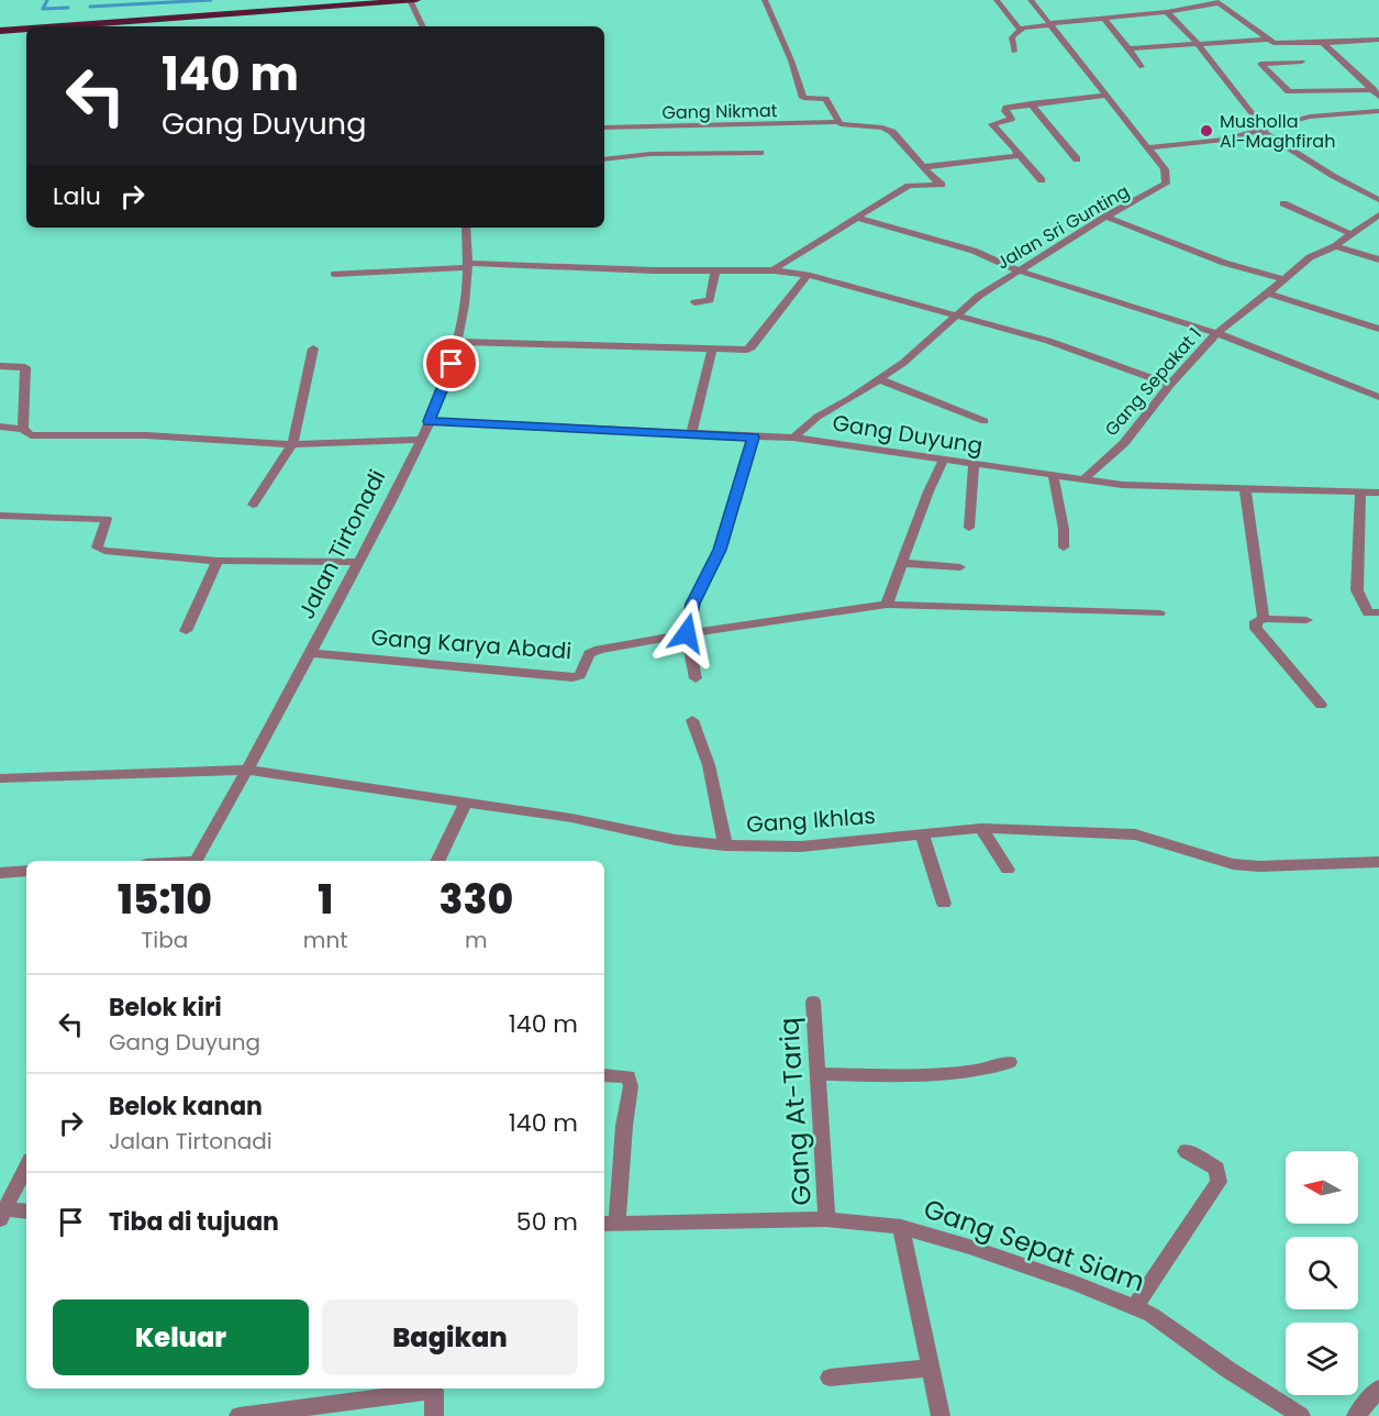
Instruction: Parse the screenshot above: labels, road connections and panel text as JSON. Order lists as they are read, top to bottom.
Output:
{
  "streets": {
    "street": [
      "Gang Nikmat",
      "Jalan Sri Gunting",
      "Gang Sepakat 1",
      "Gang Duyung",
      "Jalan Tirtonadi",
      "Gang Karya Abadi",
      "Gang Ikhlas",
      "Gang At-Tariq",
      "Gang Sepat Siam"
    ]
  },
  "crossings": [
    ["Jalan Sri Gunting", "Gang Duyung"],
    ["Gang Sepakat 1", "Gang Duyung"],
    ["Gang Duyung", "Jalan Tirtonadi"],
    ["Jalan Tirtonadi", "Gang Karya Abadi"],
    ["Jalan Tirtonadi", "Gang Ikhlas"],
    ["Gang At-Tariq", "Gang Sepat Siam"]
  ],
  "places": ["Musholla Al-Maghfirah"],
  "north": "left",
  "page": {
    "turn": ["140 m", "Gang Duyung"],
    "then": "Lalu",
    "eta": [
      "15:10",
      "Tiba",
      "1",
      "mnt",
      "330",
      "m"
    ],
    "list": [
      {
        "name": "Belok kiri",
        "note": "Gang Duyung",
        "value": "140 m"
      },
      {
        "name": "Belok kanan",
        "note": "Jalan Tirtonadi",
        "value": "140 m"
      },
      {
        "name": "Tiba di tujuan",
        "value": "50 m"
      }
    ],
    "buttons": ["Keluar", "Bagikan"]
  }
}
